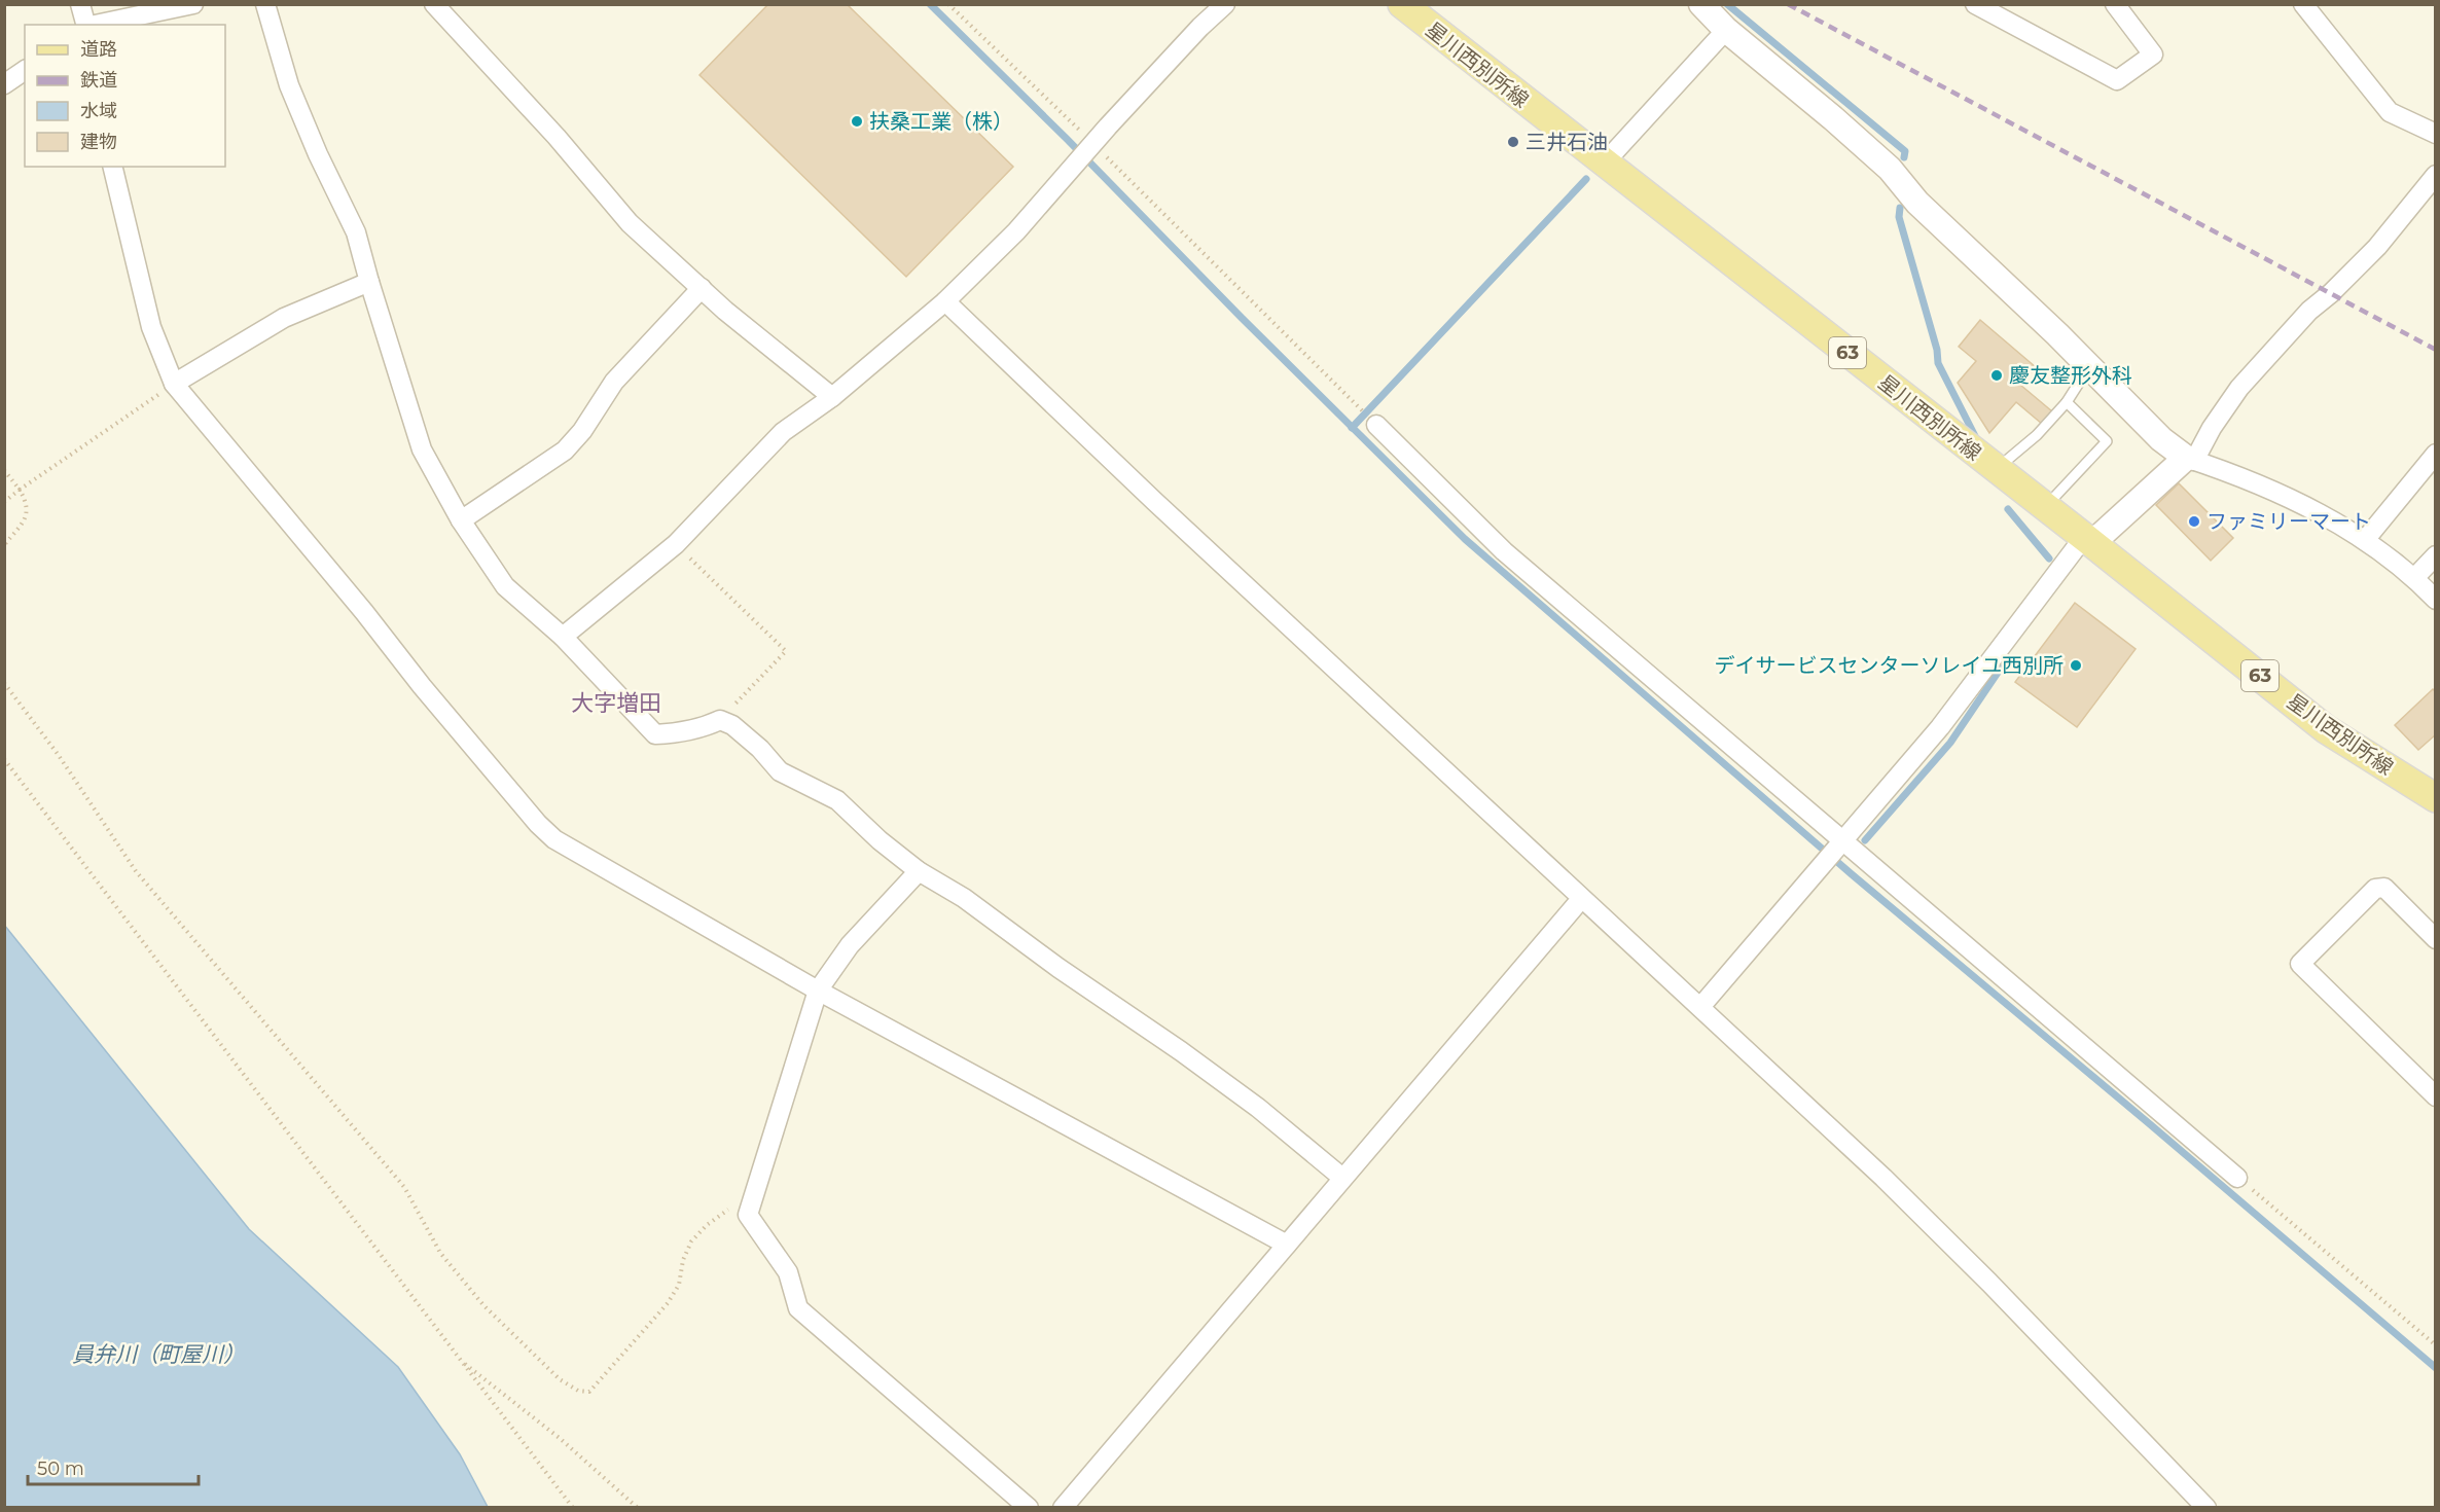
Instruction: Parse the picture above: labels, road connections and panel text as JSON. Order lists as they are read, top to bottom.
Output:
{
  "streets": {
    "main road": ["星川西別所線", "63"]
  },
  "districts": ["大字増田"],
  "water": ["員弁川（町屋川）"],
  "places": [
    "扶桑工業（株）",
    "三井石油",
    "慶友整形外科",
    "ファミリーマート",
    "デイサービスセンターソレイユ西別所"
  ],
  "legend": [
    "道路",
    "鉄道",
    "水域",
    "建物"
  ],
  "scale_bar": "50 m"
}
